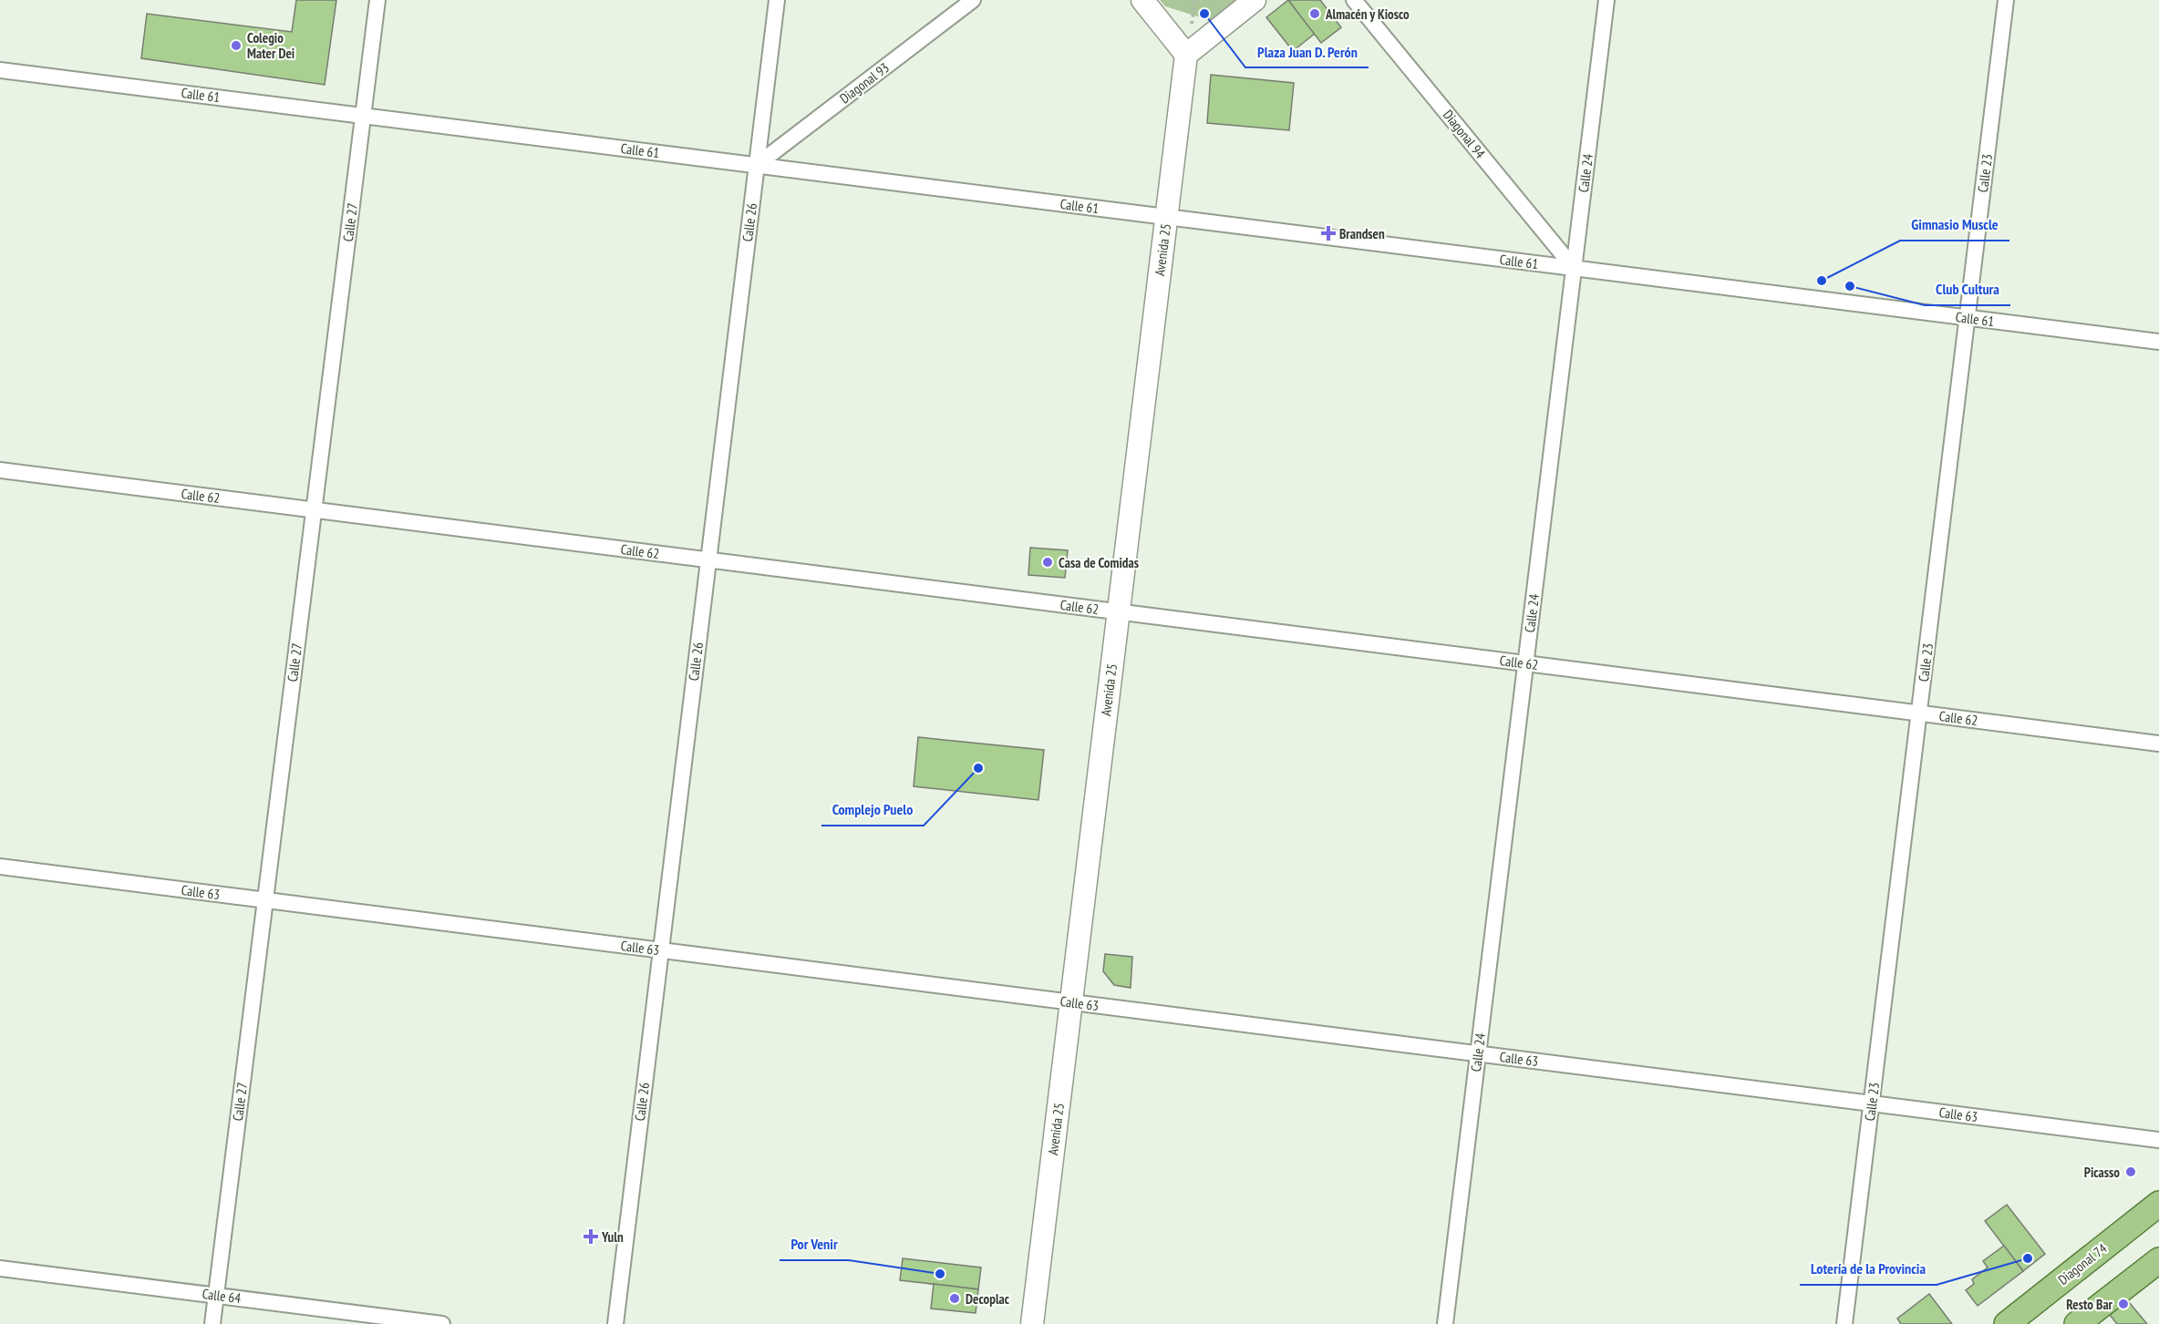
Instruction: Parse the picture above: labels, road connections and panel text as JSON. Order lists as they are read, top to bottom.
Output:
{
  "streets": {
    "main road": ["Diagonal 74"],
    "street": [
      "Diagonal 93",
      "Calle 61",
      "Diagonal 94",
      "Calle 24",
      "Calle 23",
      "Calle 27",
      "Calle 26",
      "Avenida 25",
      "Calle 62",
      "Calle 63",
      "Calle 64"
    ]
  },
  "crossings": [
    ["Diagonal 93", "Calle 61"],
    ["Diagonal 93", "Calle 26"],
    ["Calle 61", "Diagonal 94"],
    ["Calle 61", "Calle 24"],
    ["Calle 61", "Calle 23"],
    ["Calle 61", "Calle 27"],
    ["Calle 61", "Calle 26"],
    ["Calle 61", "Avenida 25"],
    ["Diagonal 94", "Calle 24"],
    ["Calle 24", "Calle 62"],
    ["Calle 24", "Calle 63"],
    ["Calle 23", "Calle 62"],
    ["Calle 23", "Calle 63"],
    ["Calle 27", "Calle 62"],
    ["Calle 27", "Calle 63"],
    ["Calle 27", "Calle 64"],
    ["Calle 26", "Calle 62"],
    ["Calle 26", "Calle 63"],
    ["Avenida 25", "Calle 62"],
    ["Avenida 25", "Calle 63"]
  ],
  "places": {
    "other": [
      "Plaza Juan D. Perón",
      "Almacén y Kiosco",
      "Colegio Mater Dei",
      "Gimnasio Muscle",
      "Club Cultura",
      "Casa de Comidas",
      "Complejo Puelo",
      "Picasso",
      "Lotería de la Provincia",
      "Por Venir",
      "Decoplac",
      "Resto Bar"
    ],
    "health": ["Brandsen", "Yuln"]
  }
}
